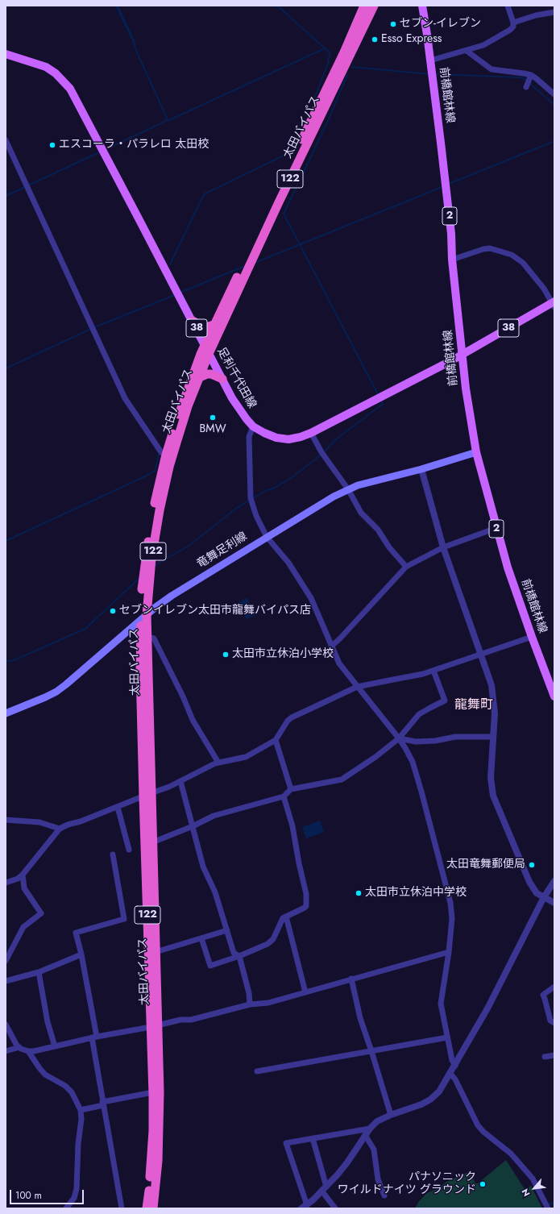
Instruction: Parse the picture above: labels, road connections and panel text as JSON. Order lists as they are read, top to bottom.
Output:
{
  "streets": {
    "highway": ["太田バイパス", "122"],
    "main road": [
      "前橋館林線",
      "2",
      "38",
      "足利千代田線",
      "竜舞足利線"
    ]
  },
  "crossings": [
    ["前橋館林線", "足利千代田線"],
    ["前橋館林線", "竜舞足利線"],
    ["太田バイパス", "足利千代田線"],
    ["太田バイパス", "竜舞足利線"]
  ],
  "districts": ["龍舞町"],
  "places": [
    "セブン-イレブン",
    "Esso Express",
    "エスコーラ・パラレロ 太田校",
    "BMW",
    "セブンイレブン太田市龍舞バイパス店",
    "太田市立休泊小学校",
    "太田竜舞郵便局",
    "太田市立休泊中学校",
    "パナソニック ワイルドナイツ グラウンド"
  ],
  "scale_bar": "100 m",
  "north": "bottom left"
}
